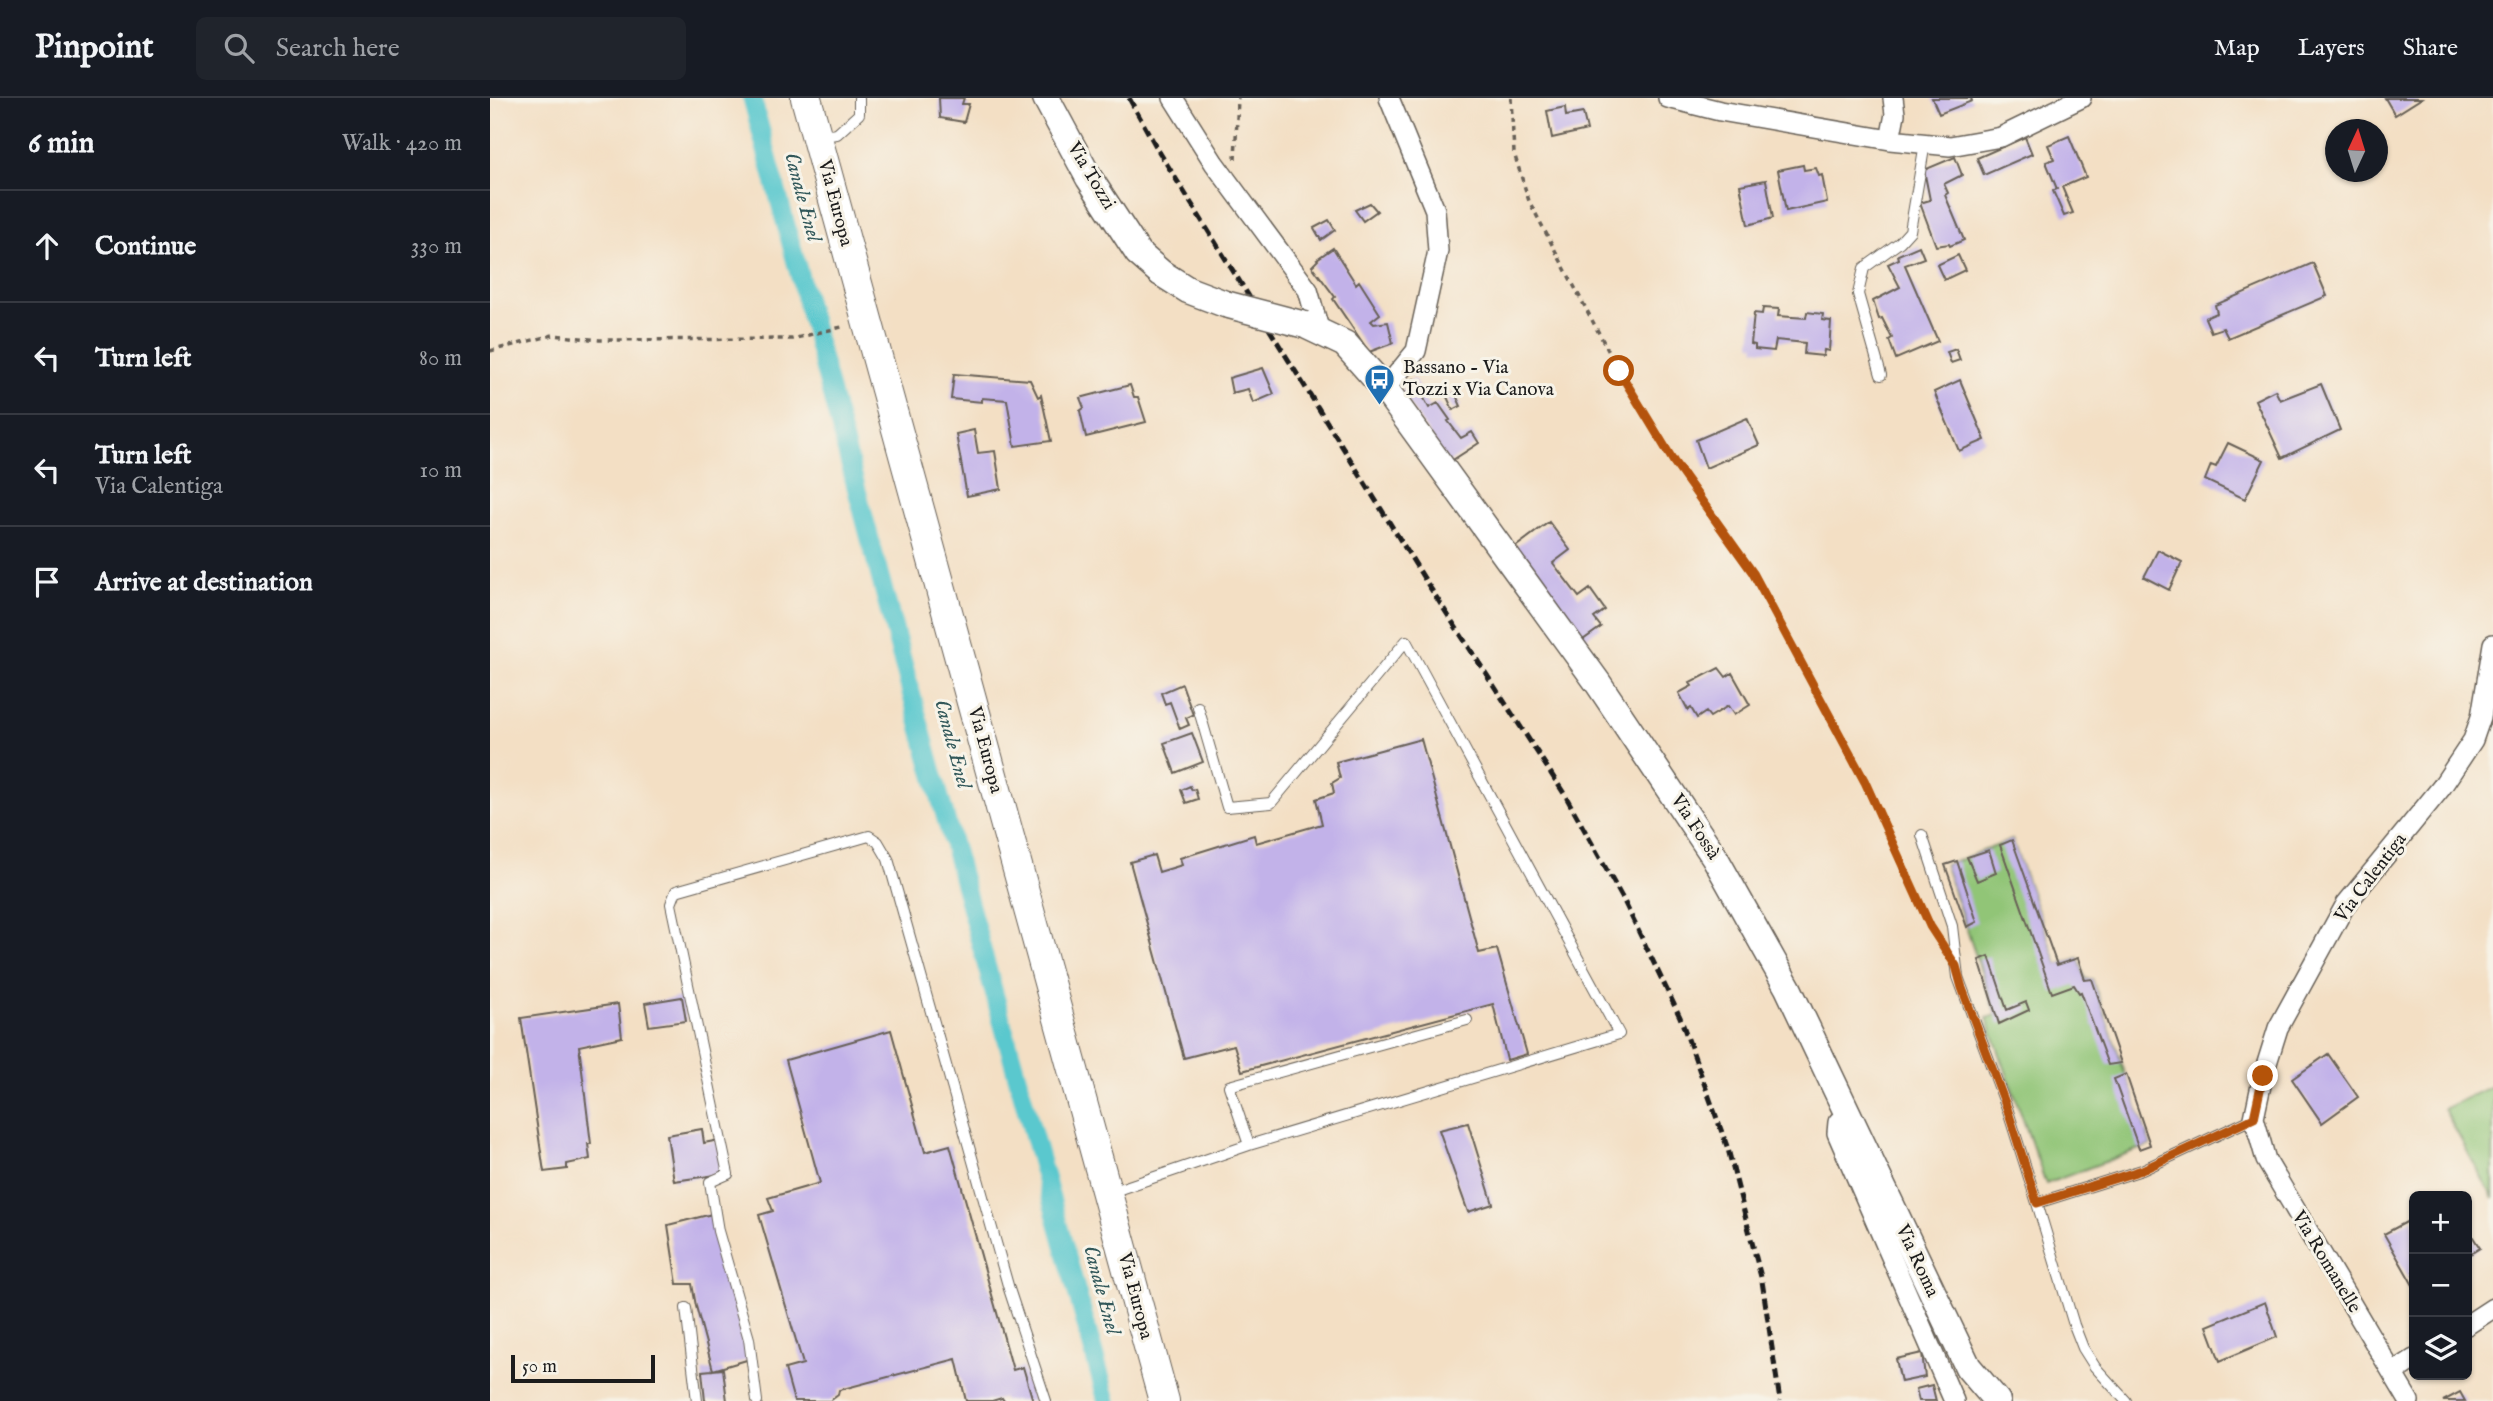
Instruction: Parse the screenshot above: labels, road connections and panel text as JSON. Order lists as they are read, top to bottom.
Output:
{
  "streets": {
    "main road": [
      "Via Tozzi",
      "Via Europa",
      "Via Fossà",
      "Via Roma"
    ],
    "street": ["Via Calentiga", "Via Romanelle"]
  },
  "crossings": [
    ["Via Tozzi", "Via Fossà"],
    ["Via Fossà", "Via Roma"],
    ["Via Calentiga", "Via Romanelle"]
  ],
  "water": ["Canale Enel"],
  "places": {
    "bus stop": ["Bassano - Via Tozzi x Via Canova"]
  },
  "scale_bar": "50 m",
  "north": "top",
  "page": {
    "header": "Pinpoint",
    "search": "Search here",
    "nav": ["Map", "Layers", "Share"],
    "heading": ["6 min", "Walk · 420 m"],
    "list": [
      ["Continue", "330 m"],
      ["Turn left", "80 m"],
      ["Turn left", "Via Calentiga", "10 m"],
      "Arrive at destination"
    ],
    "map_buttons": ["+", "−"],
    "scale": "50 m"
  }
}
